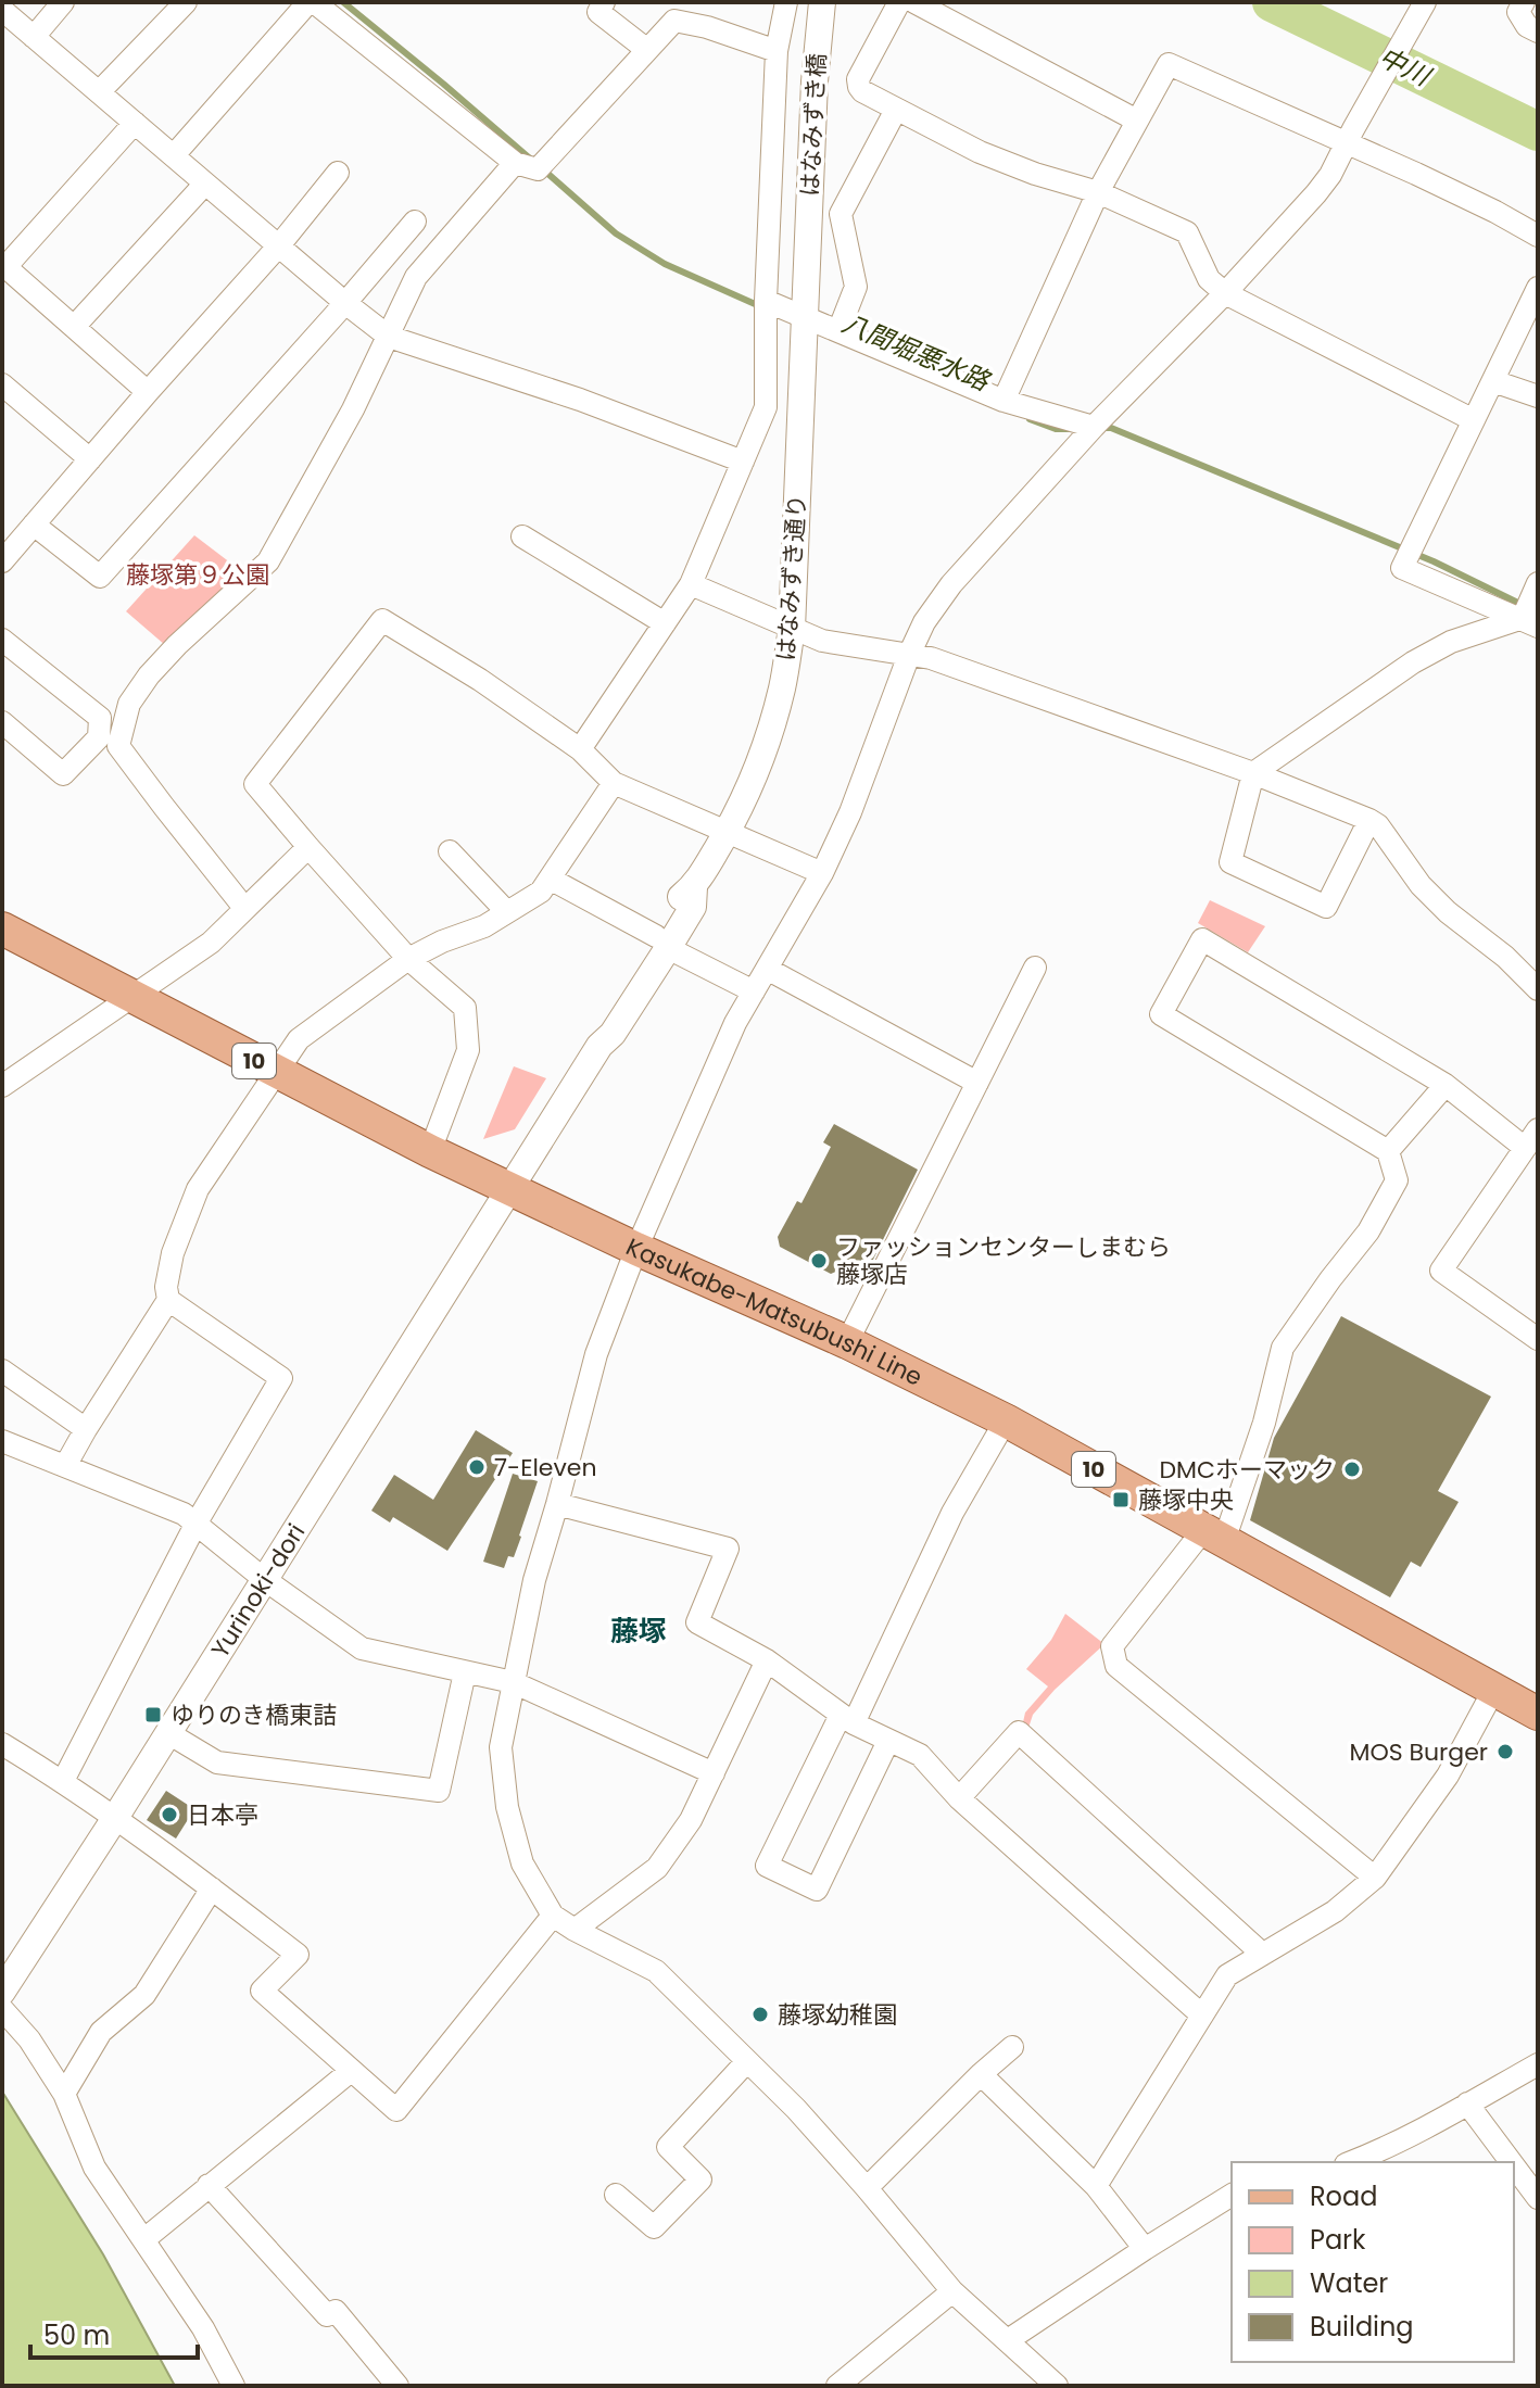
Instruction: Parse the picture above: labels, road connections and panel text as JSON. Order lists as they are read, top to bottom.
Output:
{
  "streets": {
    "main road": ["10", "Kasukabe-Matsubushi Line"],
    "street": ["はなみずき橋", "はなみずき通り", "Yurinoki-dori"]
  },
  "crossings": [
    ["はなみずき橋", "はなみずき通り"],
    ["はなみずき通り", "Kasukabe-Matsubushi Line"],
    ["はなみずき通り", "Yurinoki-dori"],
    ["Kasukabe-Matsubushi Line", "Yurinoki-dori"]
  ],
  "districts": ["藤塚"],
  "water": ["中川", "八間堀悪水路"],
  "parks": ["藤塚第９公園"],
  "places": {
    "other": [
      "ファッションセンターしまむら 藤塚店",
      "7-Eleven",
      "DMCホーマック",
      "MOS Burger",
      "日本亭",
      "藤塚幼稚園"
    ],
    "transit": ["藤塚中央", "ゆりのき橋東詰"]
  },
  "legend": [
    "Road",
    "Park",
    "Water",
    "Building"
  ],
  "scale_bar": "50 m"
}
